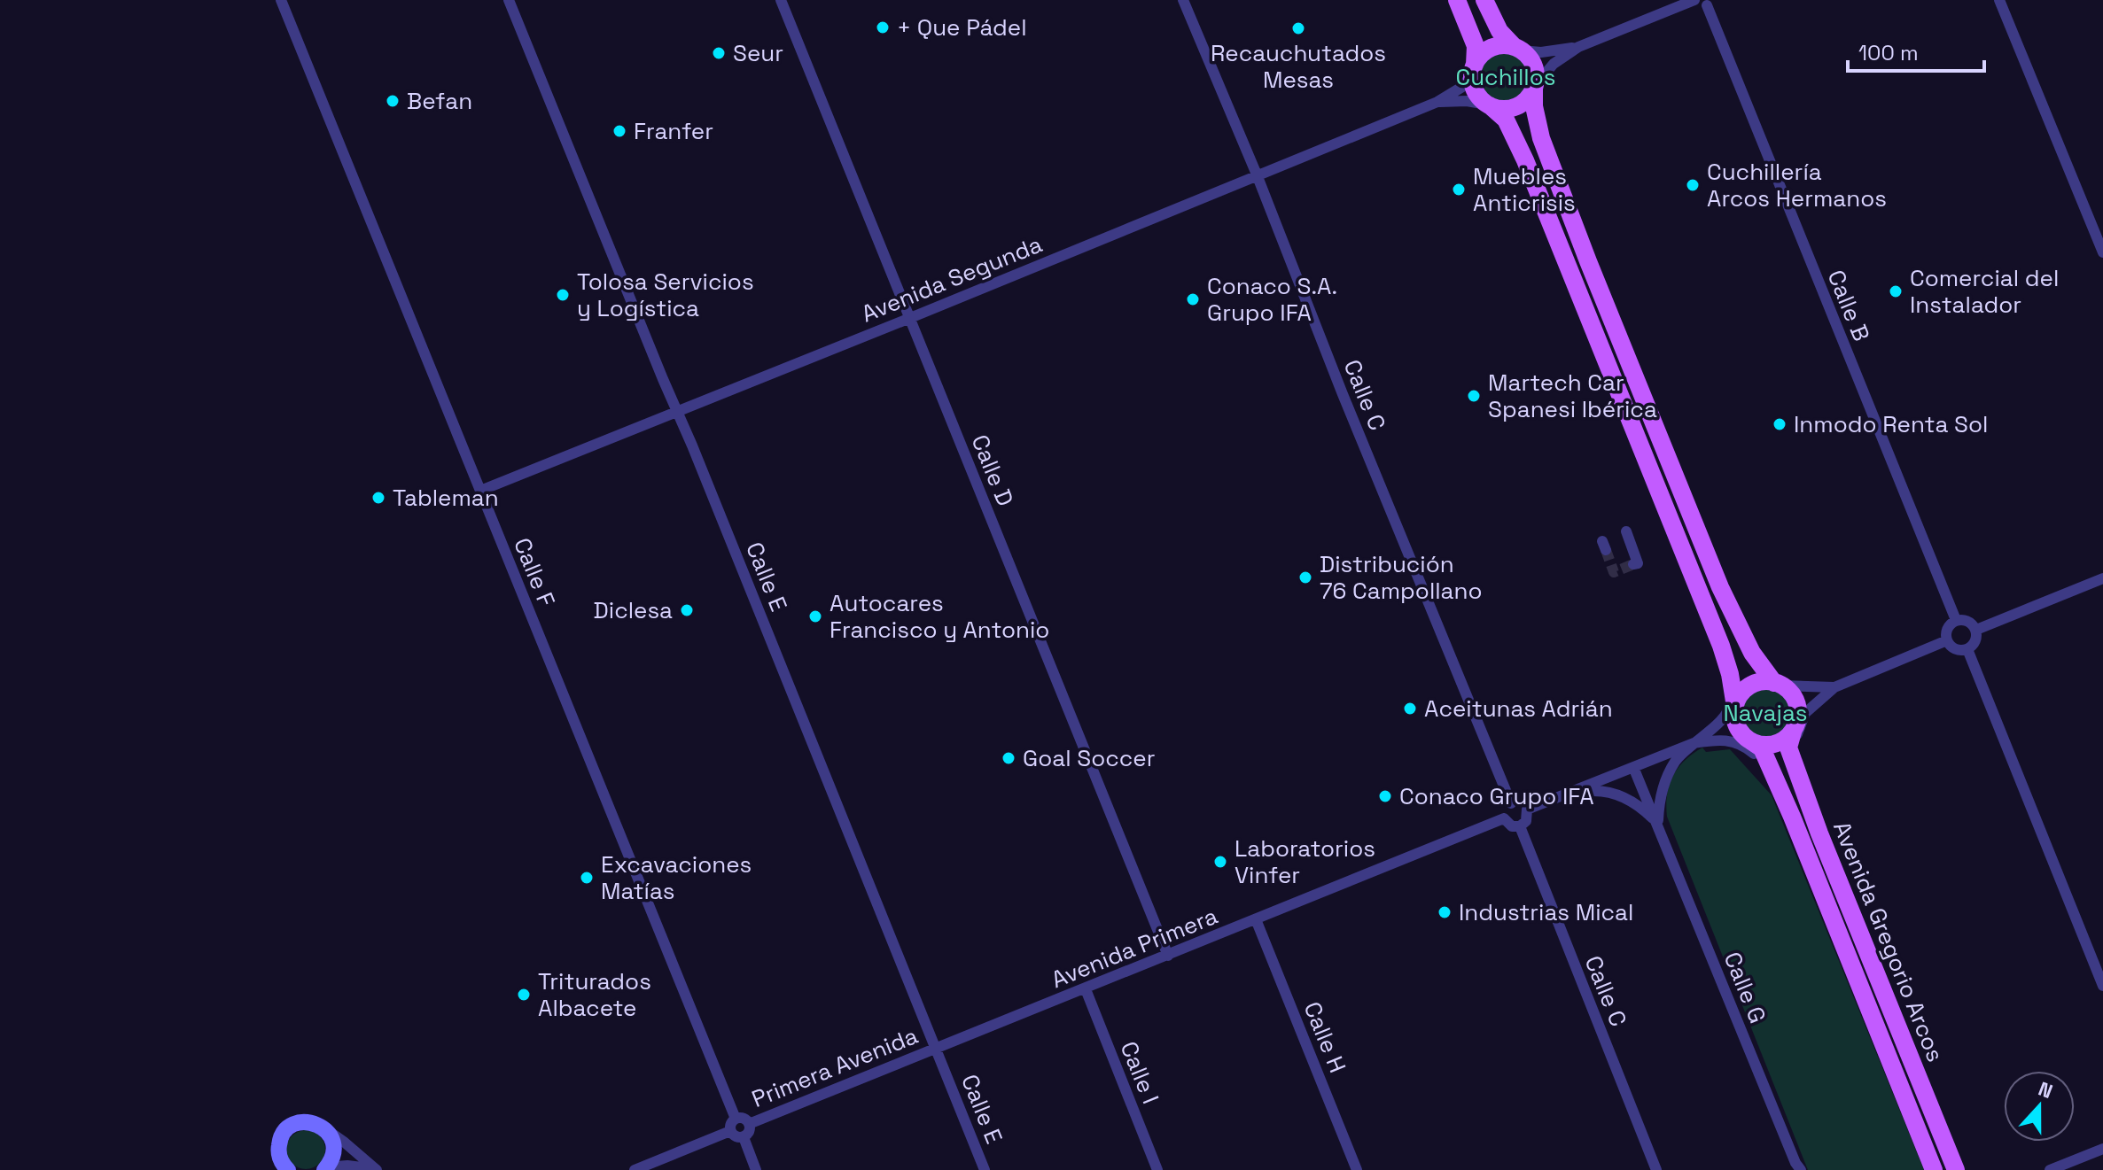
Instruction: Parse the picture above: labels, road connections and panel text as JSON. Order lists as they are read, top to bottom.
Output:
{
  "streets": {
    "main road": ["Avenida Gregorio Arcos"],
    "street": [
      "Avenida Segunda",
      "Calle B",
      "Calle C",
      "Calle D",
      "Calle F",
      "Calle E",
      "Avenida Primera",
      "Calle G",
      "Calle H",
      "Primera Avenida",
      "Calle I"
    ]
  },
  "crossings": [
    ["Avenida Segunda", "Calle C"],
    ["Avenida Segunda", "Calle D"],
    ["Avenida Segunda", "Calle F"],
    ["Avenida Segunda", "Calle E"],
    ["Calle C", "Avenida Primera"],
    ["Calle D", "Avenida Primera"],
    ["Calle F", "Primera Avenida"],
    ["Calle E", "Avenida Primera"],
    ["Calle E", "Primera Avenida"],
    ["Avenida Primera", "Calle H"],
    ["Avenida Primera", "Primera Avenida"],
    ["Avenida Primera", "Calle I"]
  ],
  "parks": ["Cuchillos", "Navajas"],
  "places": [
    "+ Que Pádel",
    "Recauchutados Mesas",
    "Seur",
    "Befan",
    "Franfer",
    "Cuchillería Arcos Hermanos",
    "Muebles Anticrisis",
    "Comercial del Instalador",
    "Tolosa Servicios y Logística",
    "Conaco S.A. Grupo IFA",
    "Martech Car Spanesi Ibérica",
    "Inmodo Renta Sol",
    "Tableman",
    "Distribución 76 Campollano",
    "Diclesa",
    "Autocares Francisco y Antonio",
    "Aceitunas Adrián",
    "Goal Soccer",
    "Conaco Grupo IFA",
    "Laboratorios Vinfer",
    "Excavaciones Matías",
    "Industrias Mical",
    "Triturados Albacete"
  ],
  "scale_bar": "100 m",
  "north": "top"
}
